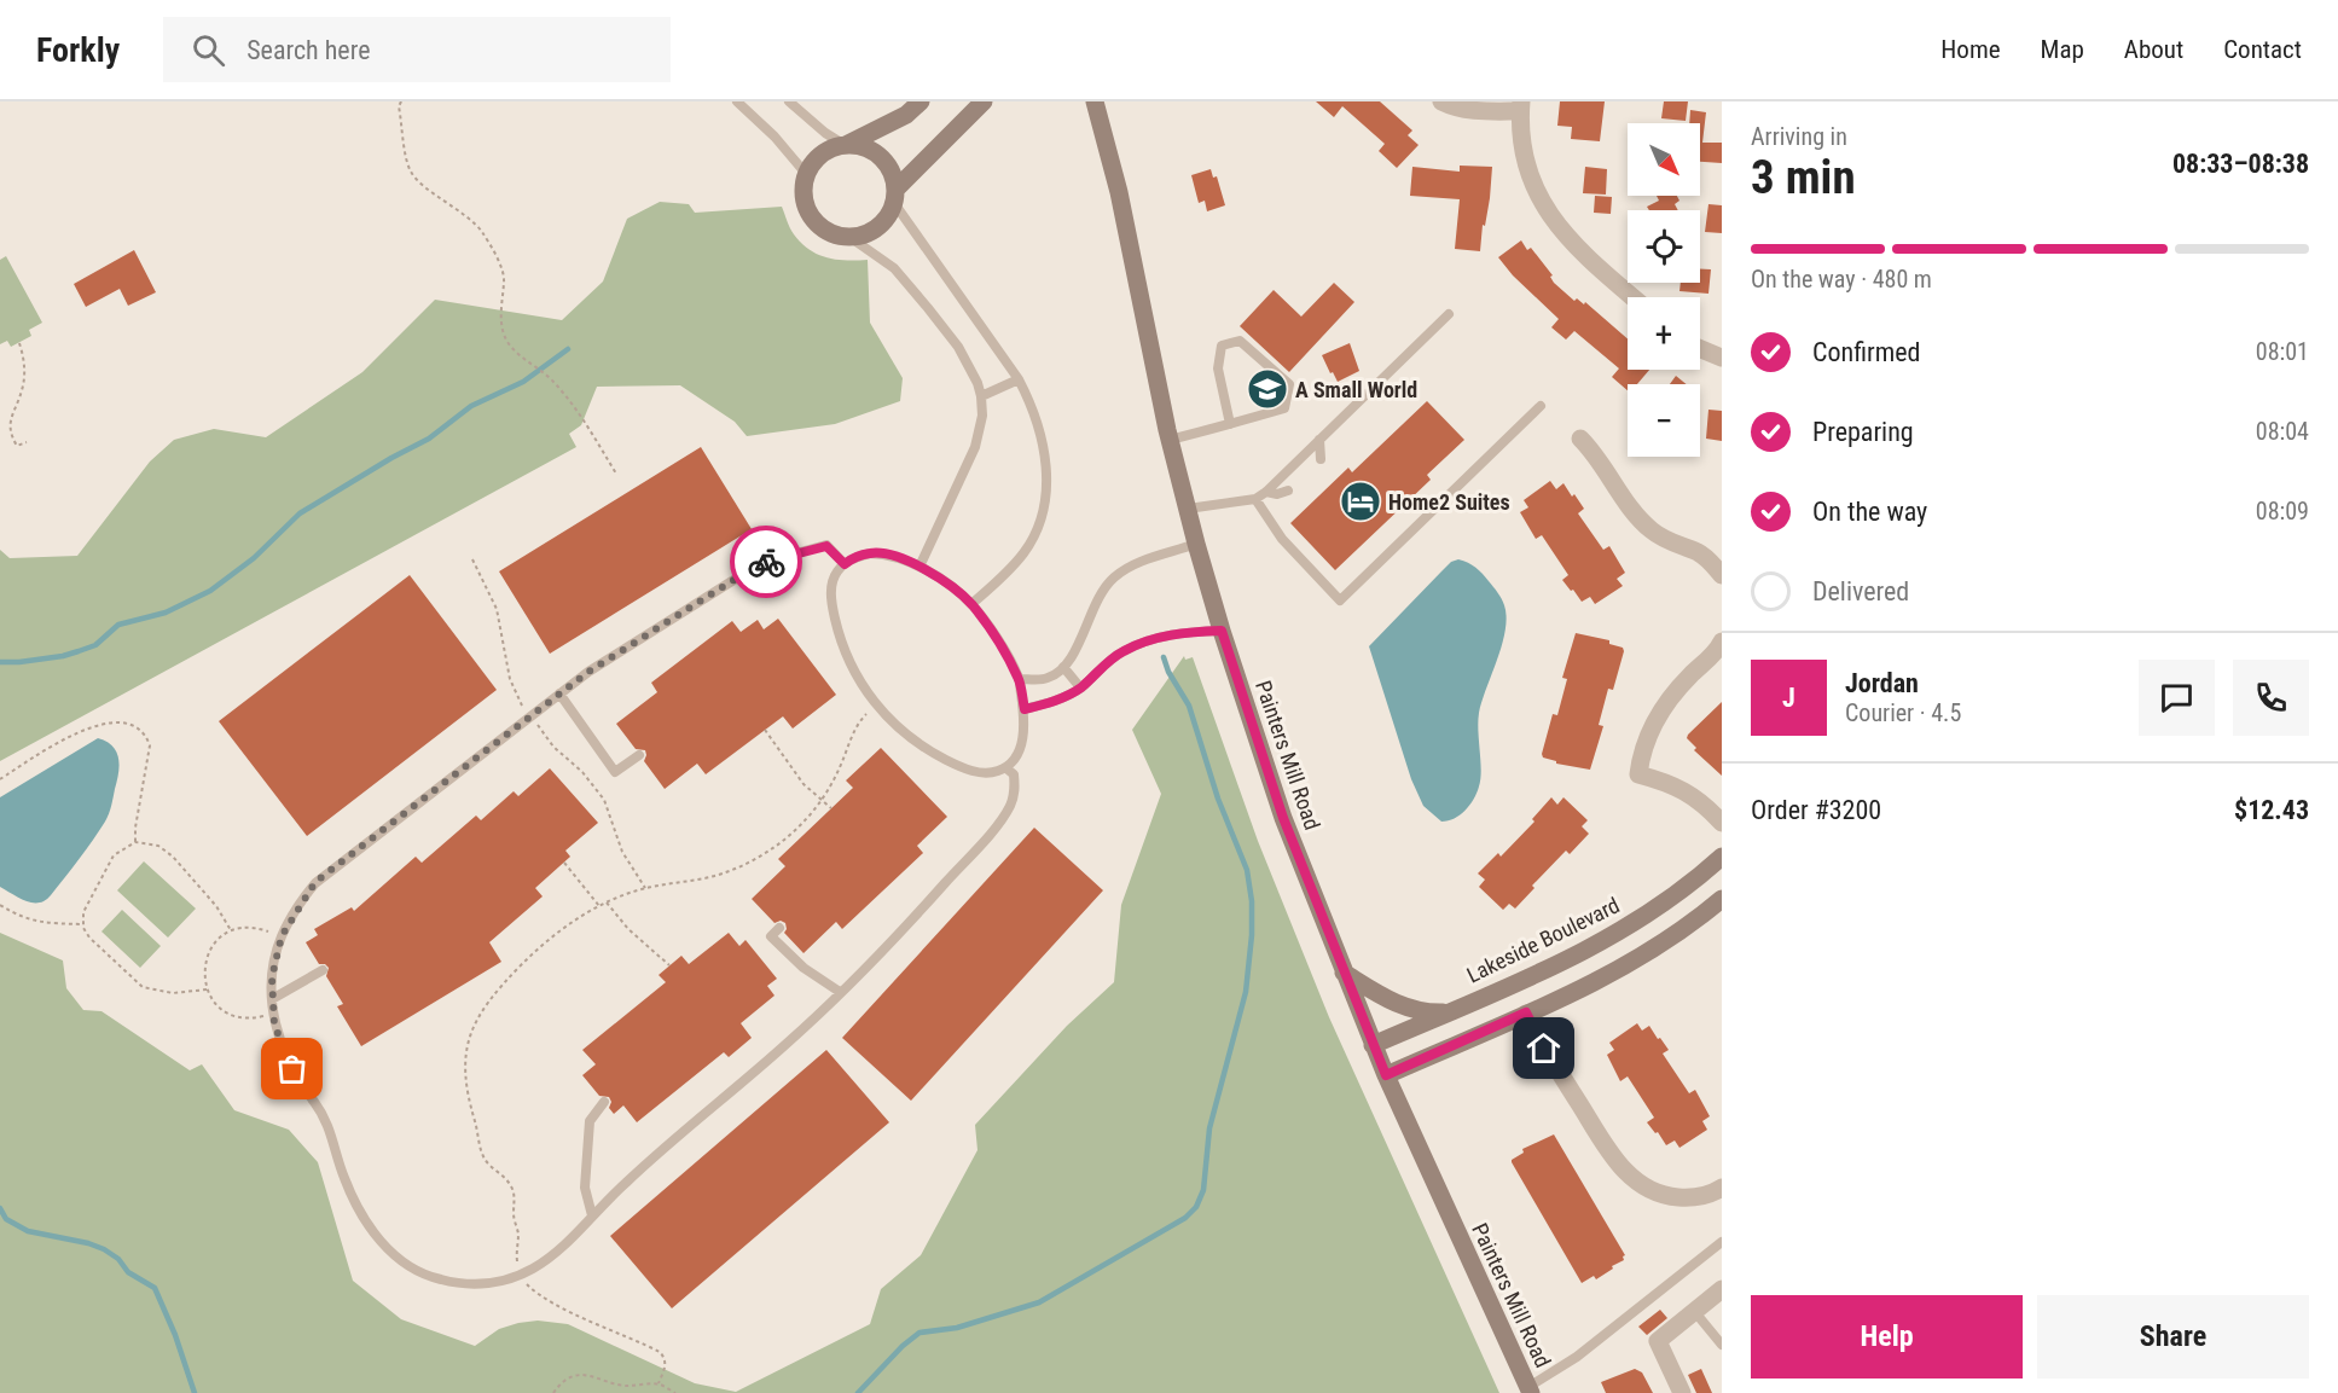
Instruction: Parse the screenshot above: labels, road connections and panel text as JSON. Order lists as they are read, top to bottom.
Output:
{
  "streets": {
    "main road": ["Painters Mill Road", "Lakeside Boulevard"]
  },
  "crossings": [
    ["Painters Mill Road", "Lakeside Boulevard"]
  ],
  "places": {
    "school or university": ["A Small World"],
    "hotel": ["Home2 Suites"]
  },
  "north": "bottom right",
  "page": {
    "header": "Forkly",
    "search": "Search here",
    "nav": [
      "Home",
      "Map",
      "About",
      "Contact"
    ],
    "heading": ["3 min", "Arriving in", "08:33–08:38"],
    "panel": [
      "Jordan",
      "Courier · 4.5",
      "Order #3200",
      "$12.43"
    ],
    "map_buttons": ["+", "−"],
    "bar": "On the way · 480 m",
    "list": [
      ["Confirmed", "08:01"],
      ["Preparing", "08:04"],
      ["On the way", "08:09"],
      "Delivered"
    ],
    "round": "J",
    "buttons": ["Help", "Share"]
  }
}
